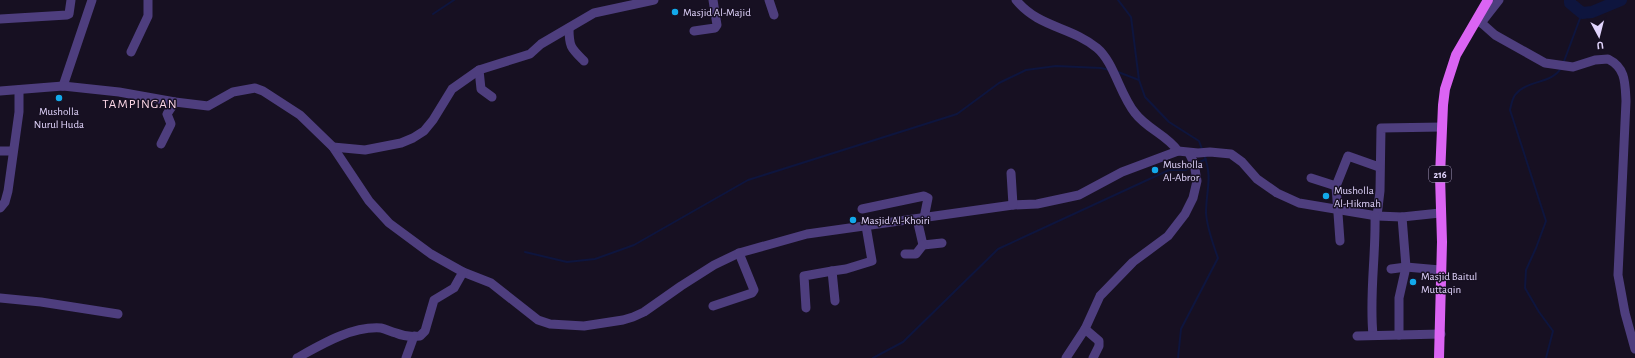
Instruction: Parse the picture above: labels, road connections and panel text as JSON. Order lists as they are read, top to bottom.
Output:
{
  "streets": {
    "main road": ["216"]
  },
  "districts": ["TAMPINGAN"],
  "places": [
    "Masjid Al-Majid",
    "Musholla Nurul Huda",
    "Musholla Al-Abror",
    "Musholla Al-Hikmah",
    "Masjid Al-Khoiri",
    "Masjid Baitul Muttaqin"
  ],
  "north": "bottom"
}
